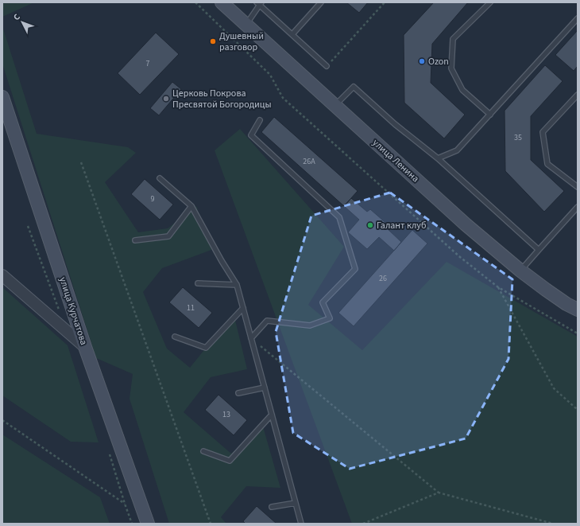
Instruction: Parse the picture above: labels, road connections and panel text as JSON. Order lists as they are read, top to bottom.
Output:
{
  "streets": {
    "main road": ["улица Ленина", "улица Курчатова"]
  },
  "places": [
    "Душевный разговор",
    "Ozon",
    "Церковь Покрова Пресвятой Богородицы",
    "Галант клуб"
  ],
  "house_numbers": [
    "7",
    "35",
    "26А",
    "9",
    "26",
    "11",
    "13"
  ],
  "north": "top left"
}
